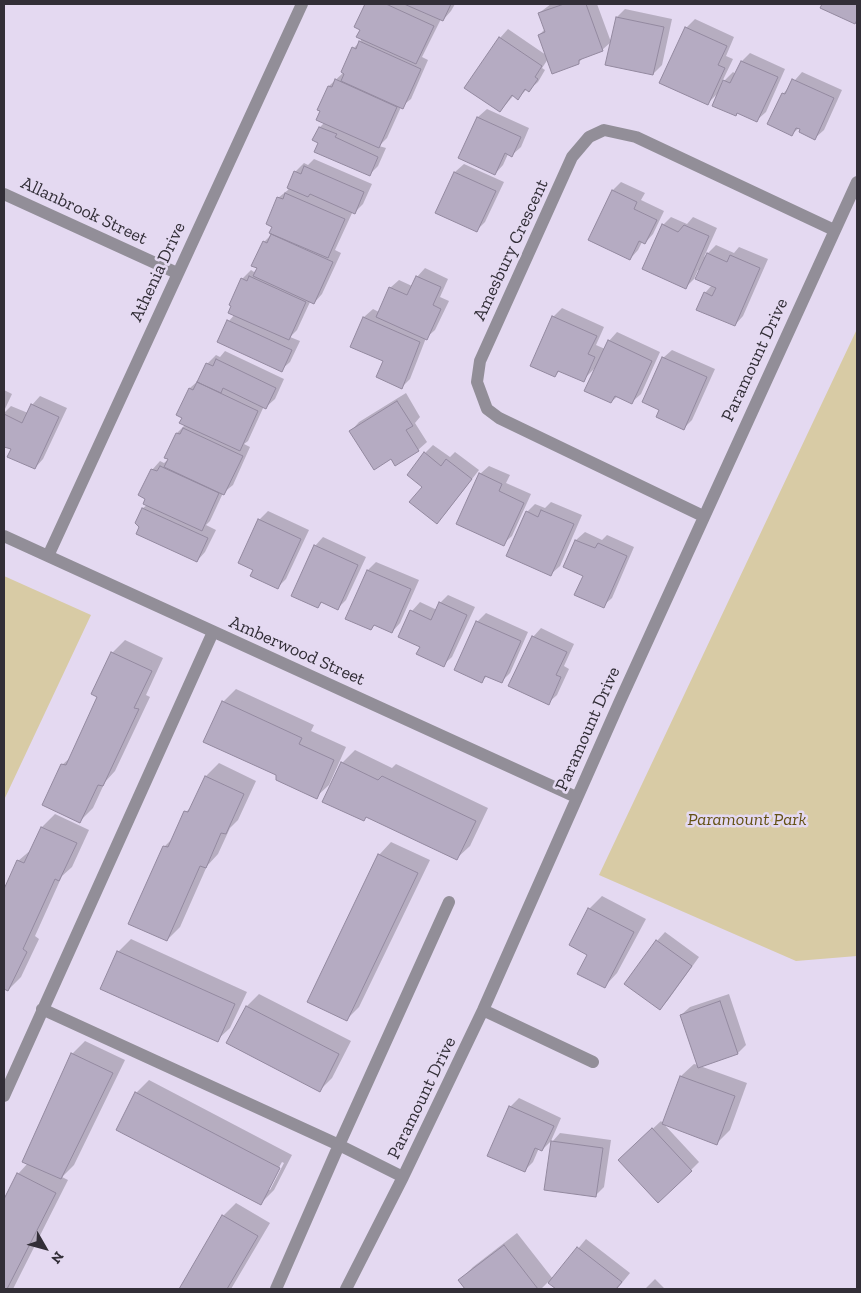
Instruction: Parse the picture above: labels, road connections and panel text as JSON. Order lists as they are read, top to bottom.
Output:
{
  "streets": {
    "street": [
      "Allanbrook Street",
      "Amesbury Crescent",
      "Athenia Drive",
      "Paramount Drive",
      "Amberwood Street"
    ]
  },
  "crossings": [
    ["Allanbrook Street", "Athenia Drive"],
    ["Amesbury Crescent", "Paramount Drive"],
    ["Athenia Drive", "Amberwood Street"],
    ["Paramount Drive", "Amberwood Street"]
  ],
  "parks": ["Paramount Park"],
  "north": "bottom right"
}
